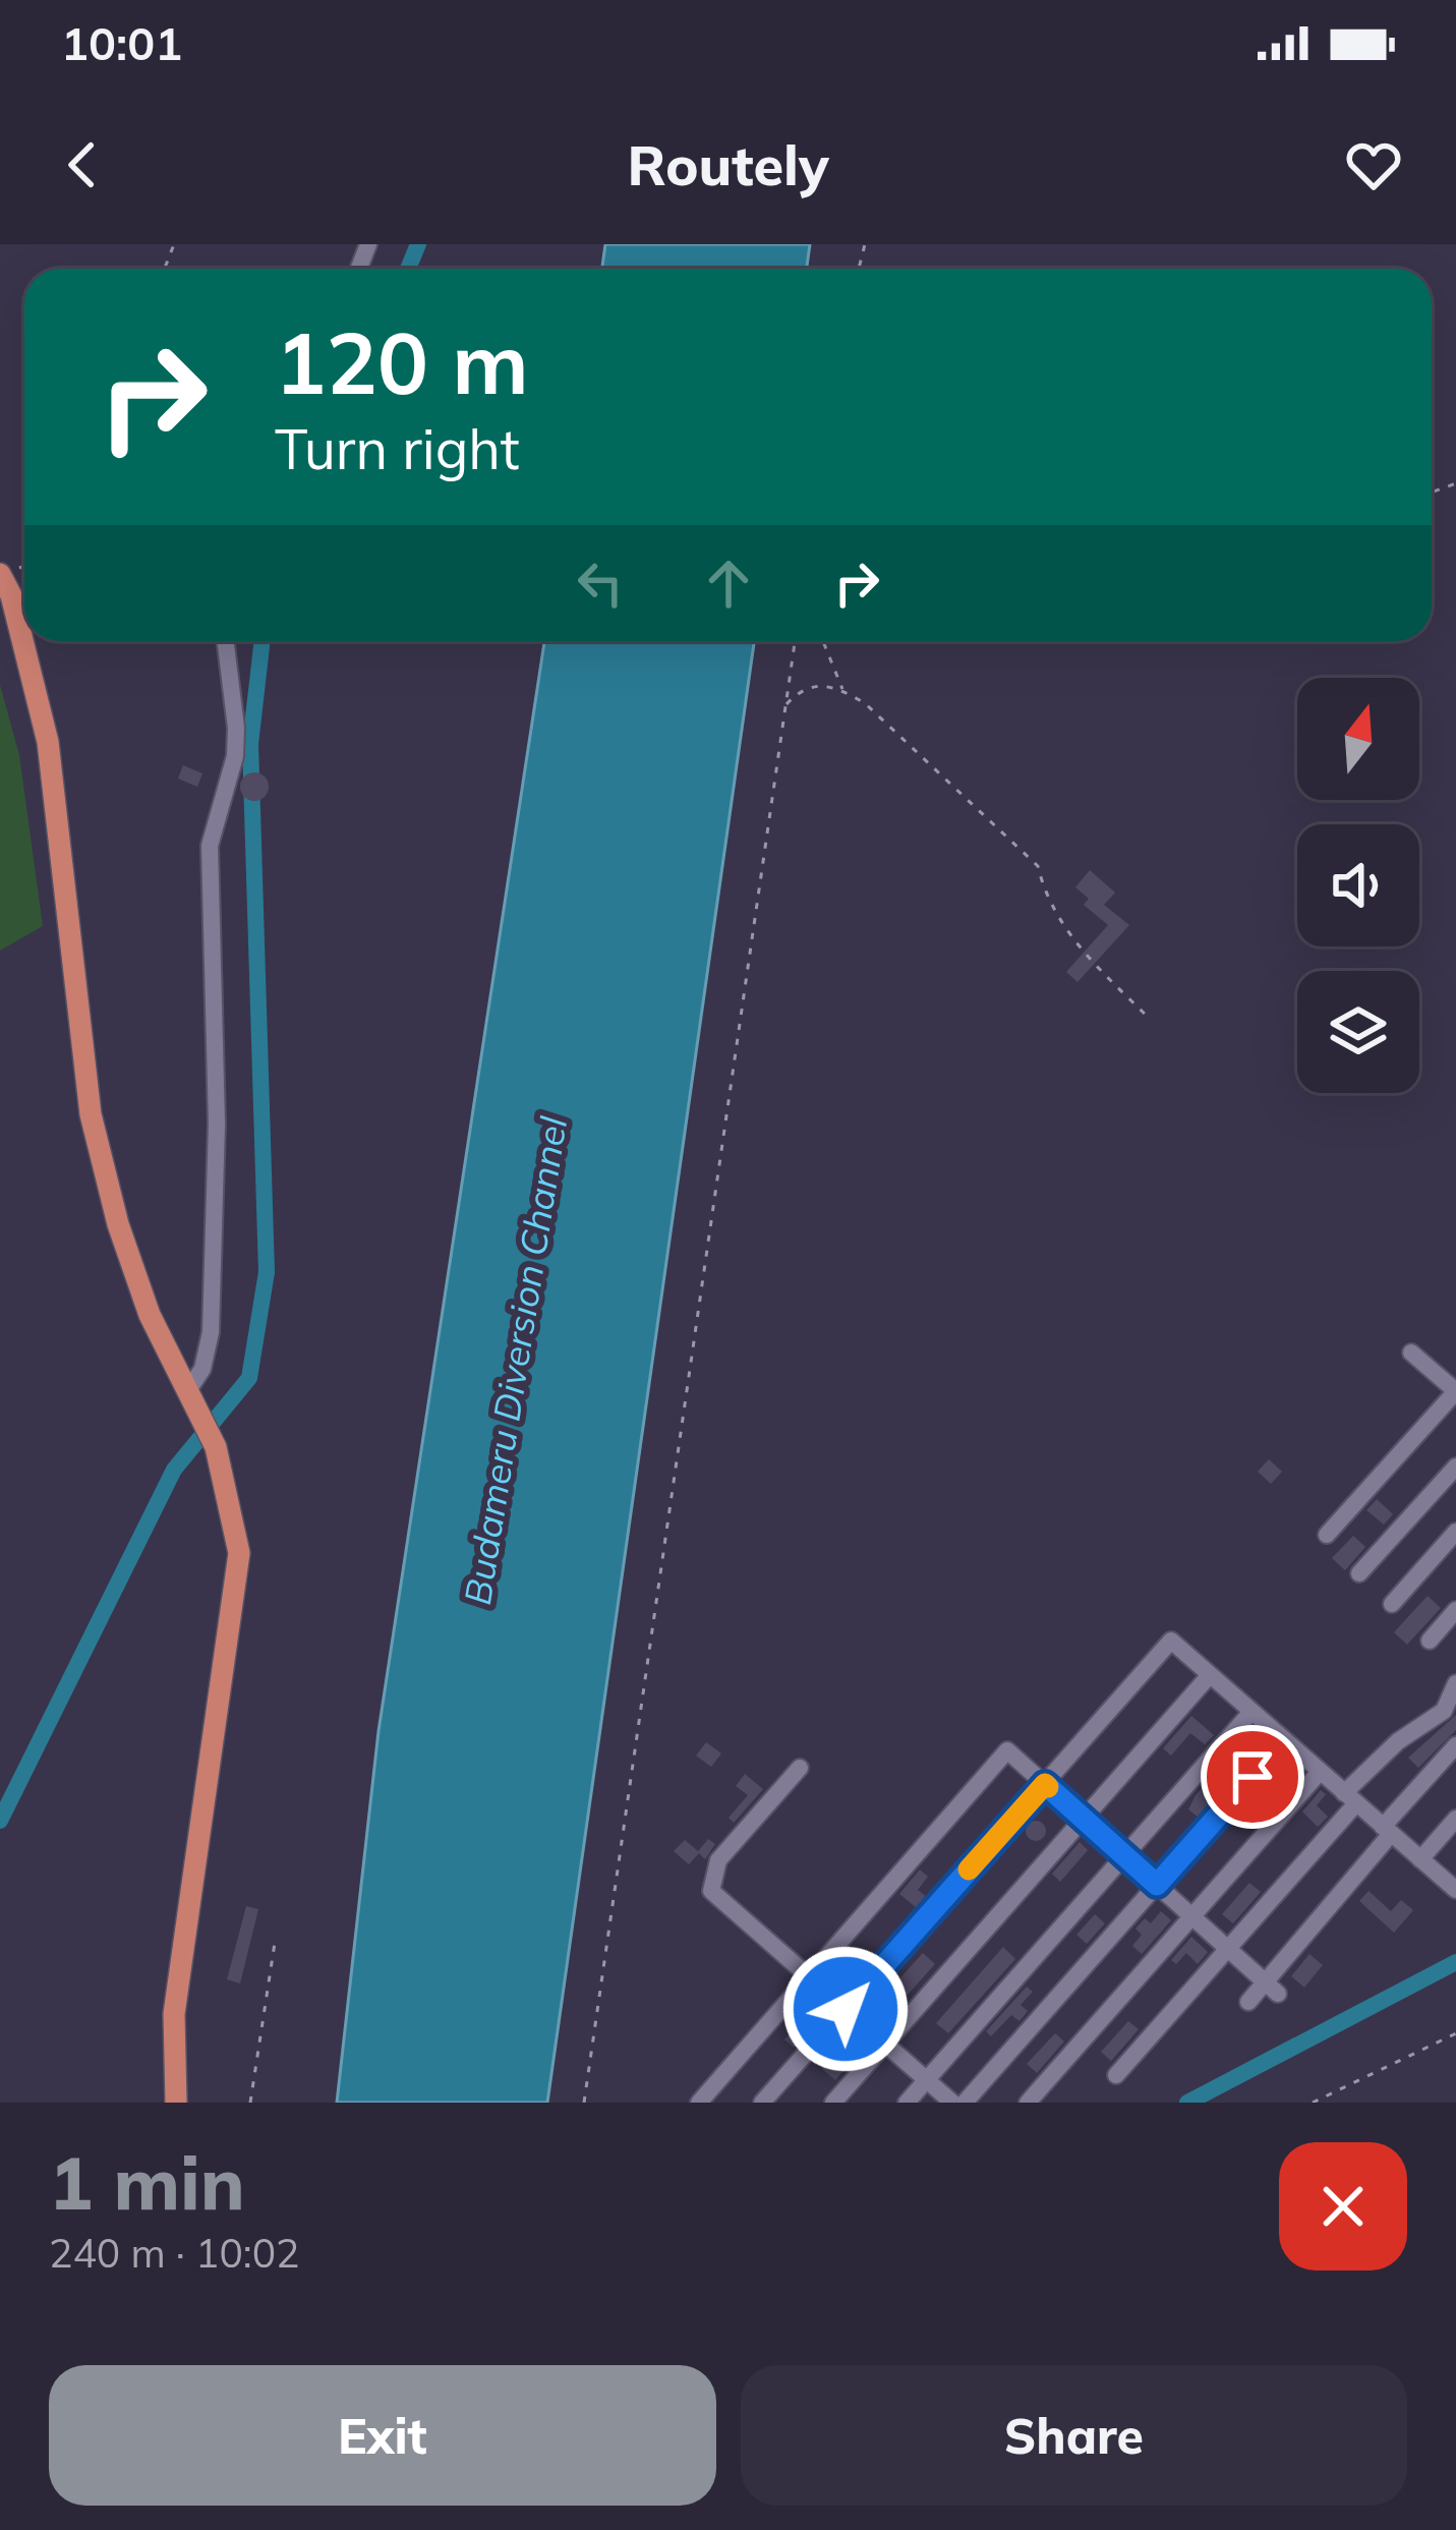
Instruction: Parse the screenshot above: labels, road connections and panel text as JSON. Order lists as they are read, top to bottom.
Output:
{
  "water": ["Budameru Diversion Channel"],
  "north": "top",
  "page": {
    "status": "10:01",
    "header": "Routely",
    "turn": ["120 m", "Turn right"],
    "heading": ["1 min", "240 m · 10:02"],
    "buttons": ["Exit", "Share"]
  }
}
